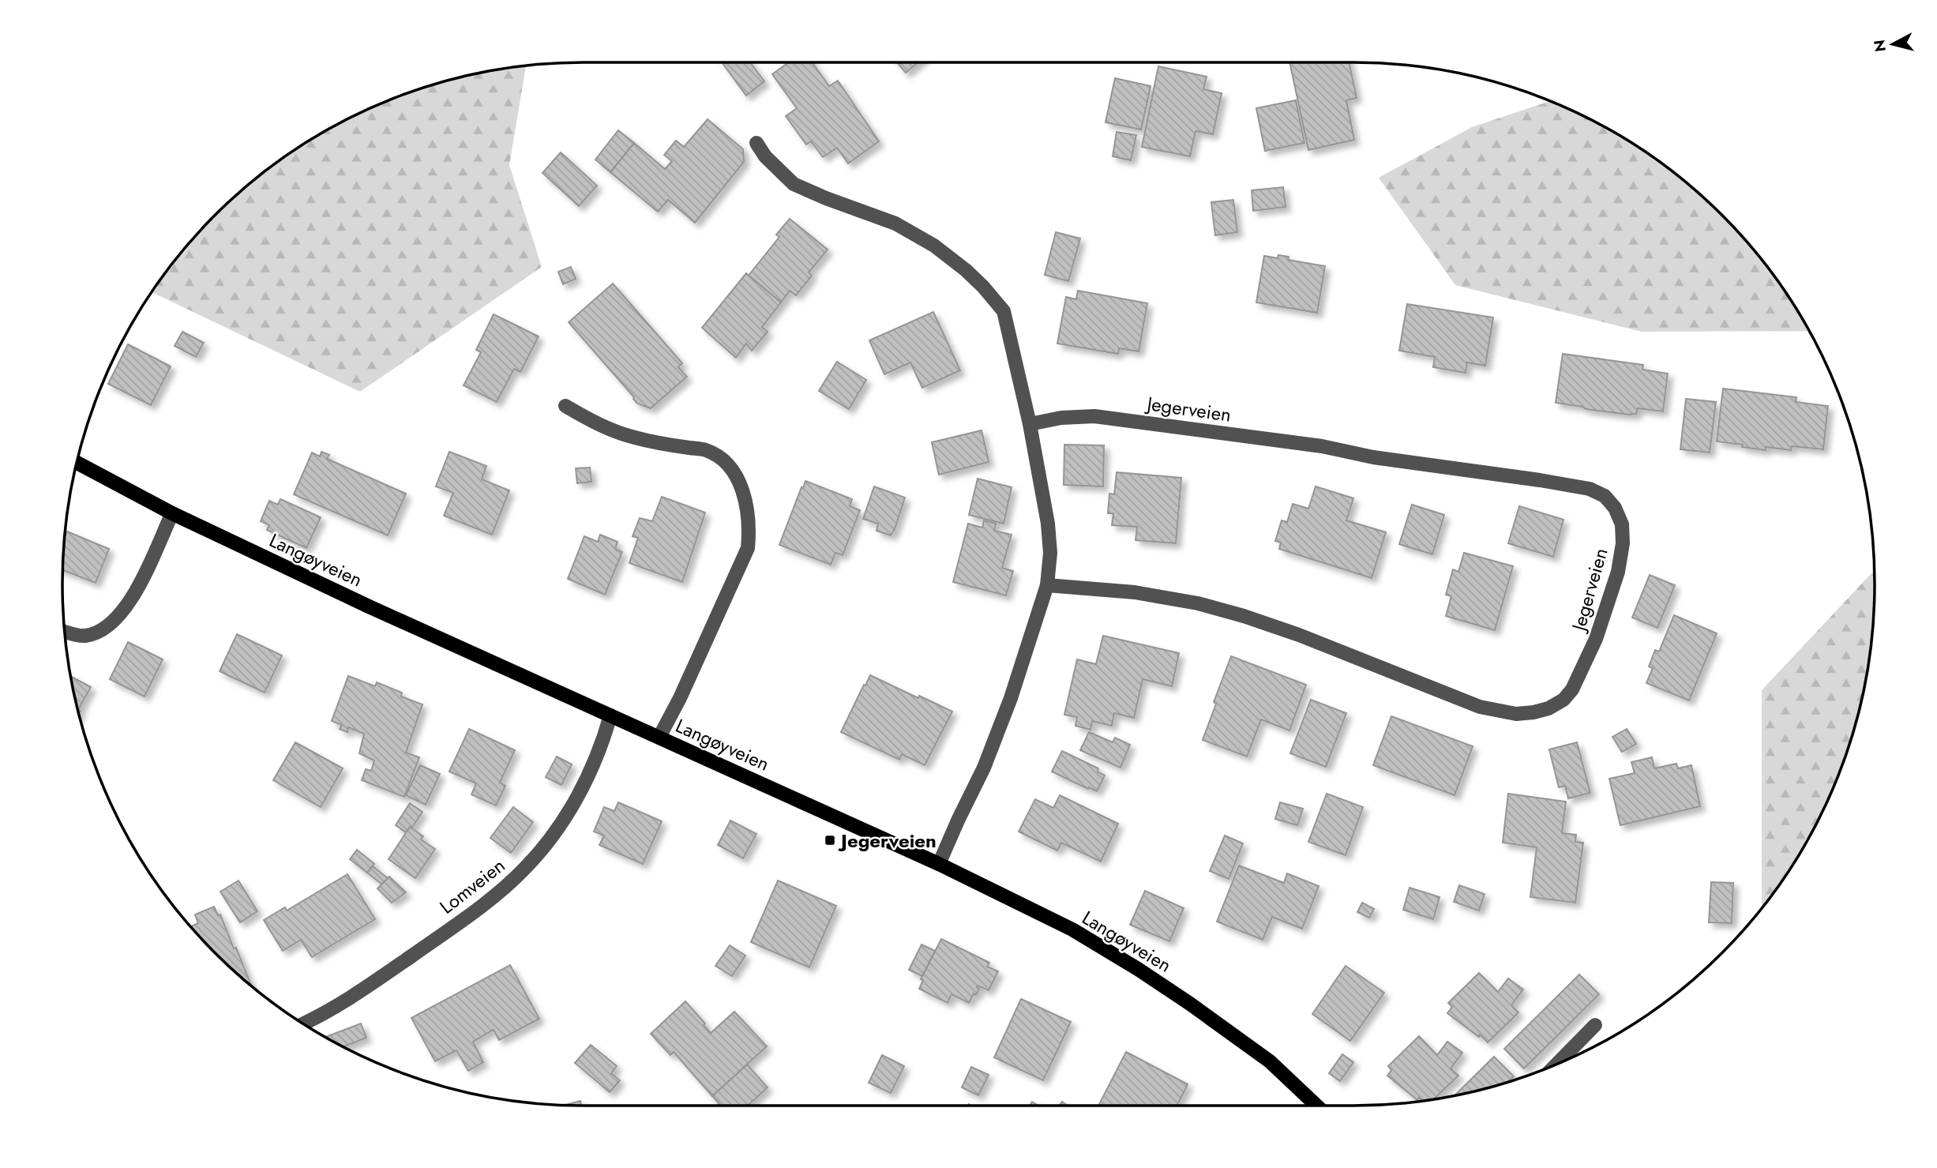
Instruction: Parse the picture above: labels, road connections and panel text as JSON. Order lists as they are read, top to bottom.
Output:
{
  "streets": {
    "main road": ["Langøyveien"],
    "street": ["Jegerveien", "Lomveien"]
  },
  "crossings": [
    ["Langøyveien", "Lomveien"]
  ],
  "places": {
    "transit": ["Jegerveien"]
  },
  "north": "left"
}
